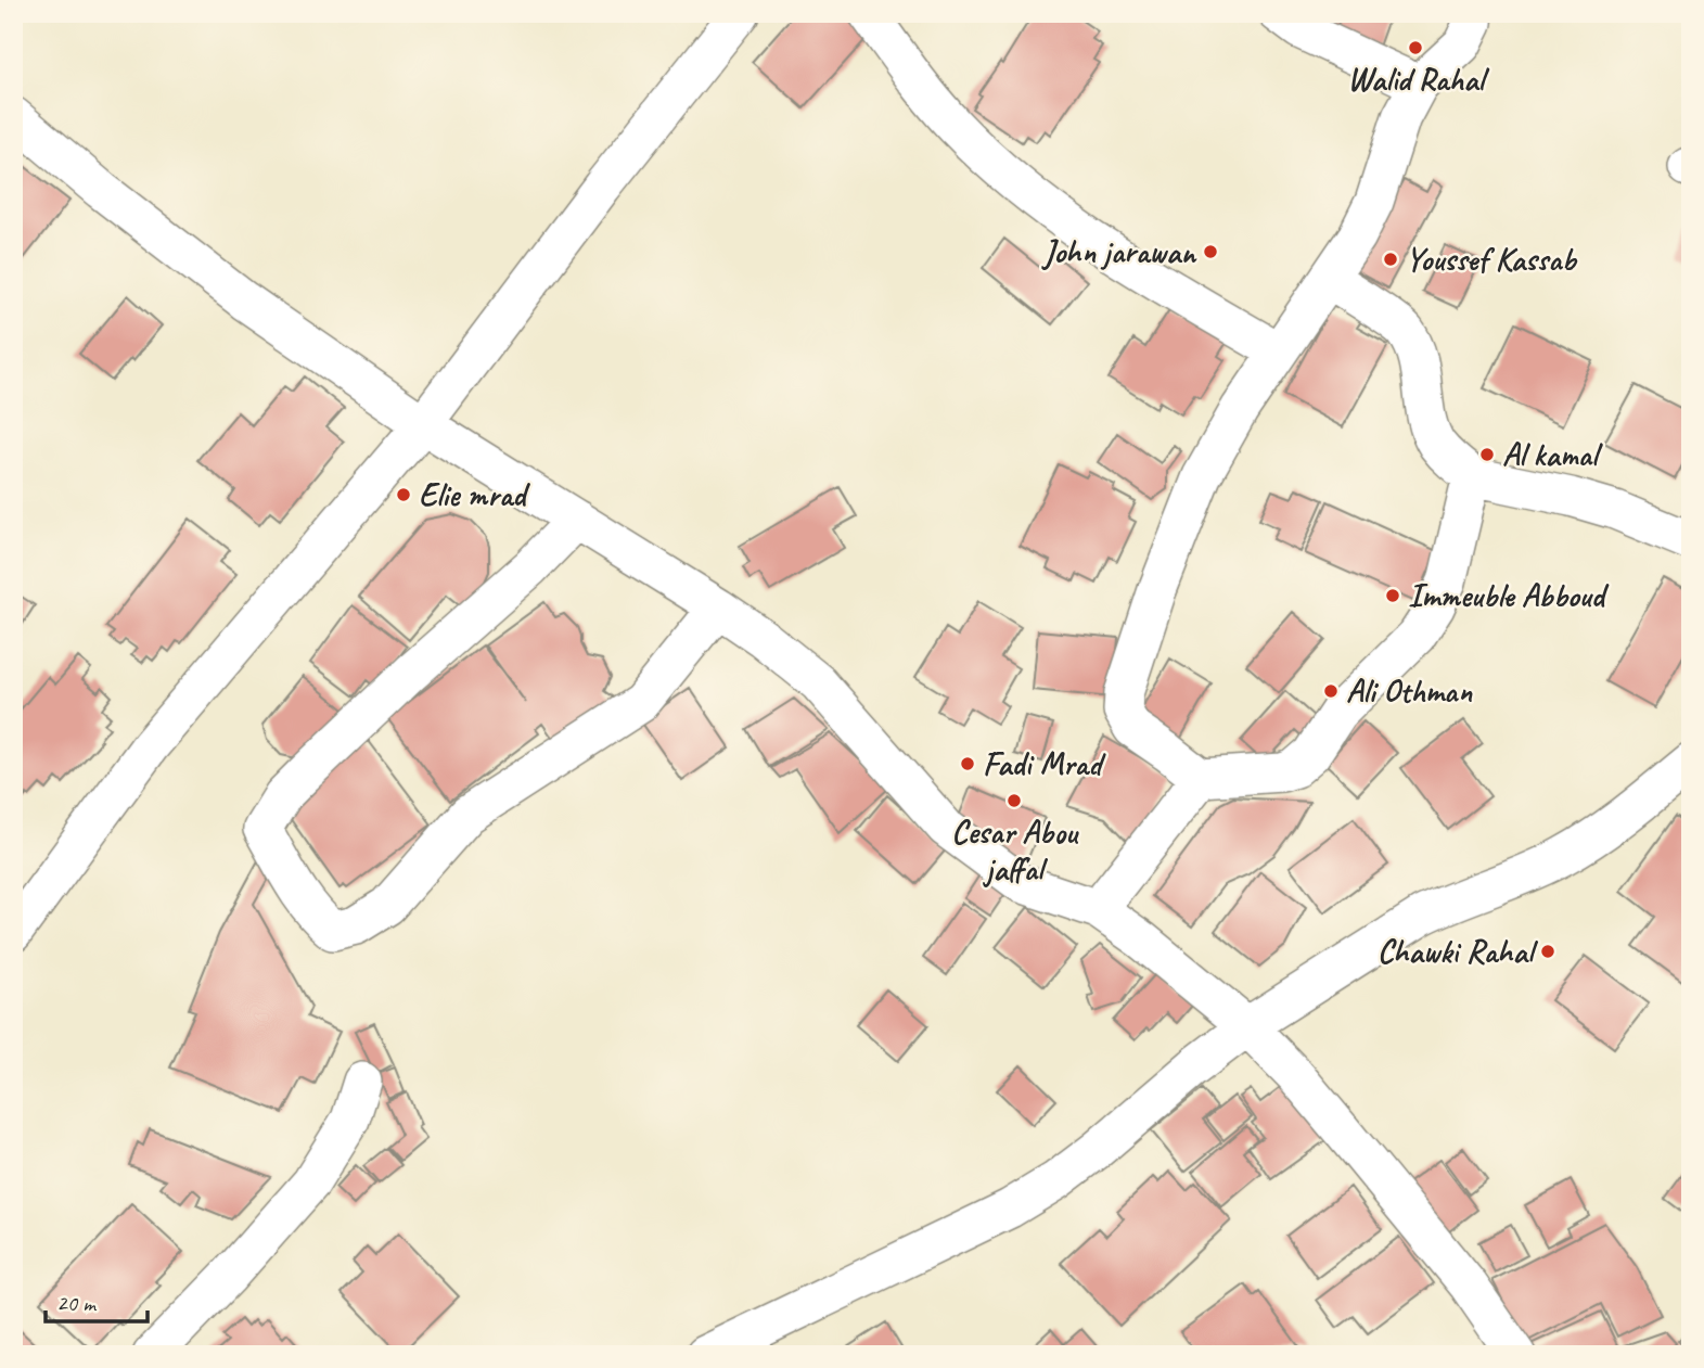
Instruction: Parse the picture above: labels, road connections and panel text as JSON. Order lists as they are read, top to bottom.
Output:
{
  "places": [
    "Walid Rahal",
    "John jarawan",
    "Youssef Kassab",
    "Al kamal",
    "Elie mrad",
    "Immeuble Abboud",
    "Ali Othman",
    "Fadi Mrad",
    "Cesar Abou jaffal",
    "Chawki Rahal"
  ],
  "scale_bar": "20 m"
}
